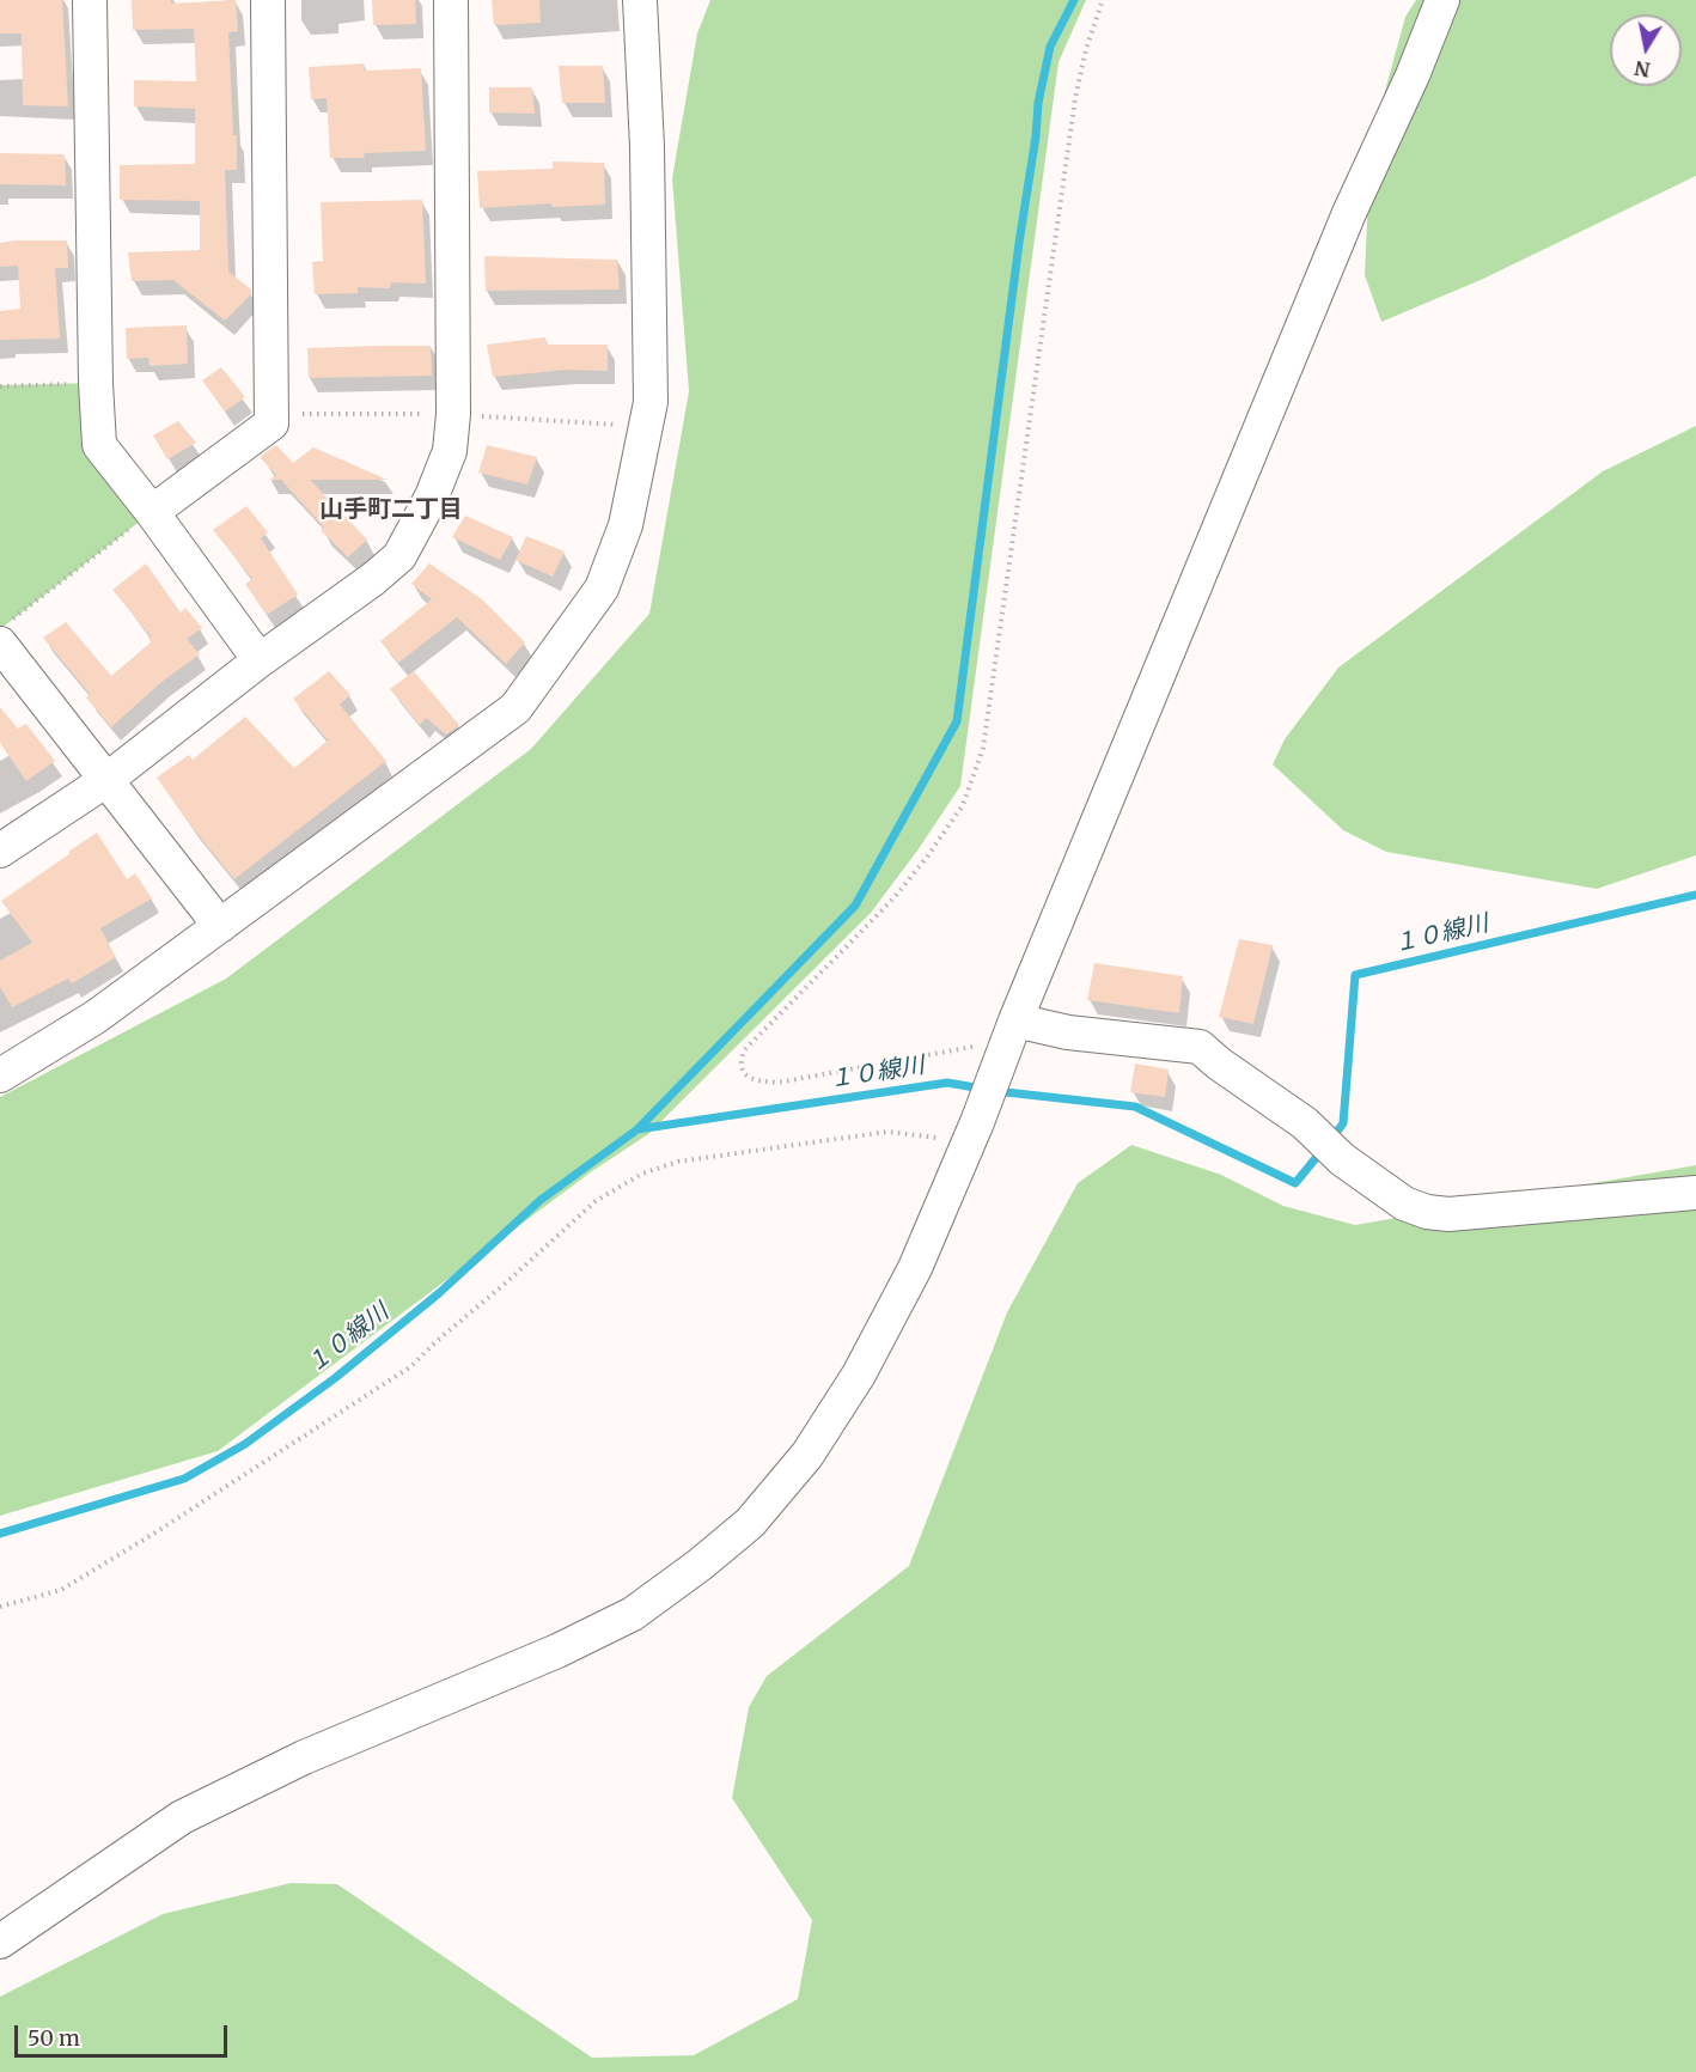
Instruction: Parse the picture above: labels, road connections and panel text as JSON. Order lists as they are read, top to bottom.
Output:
{
  "districts": ["山手町二丁目"],
  "water": ["１０線川"],
  "scale_bar": "50 m",
  "north": "bottom"
}
